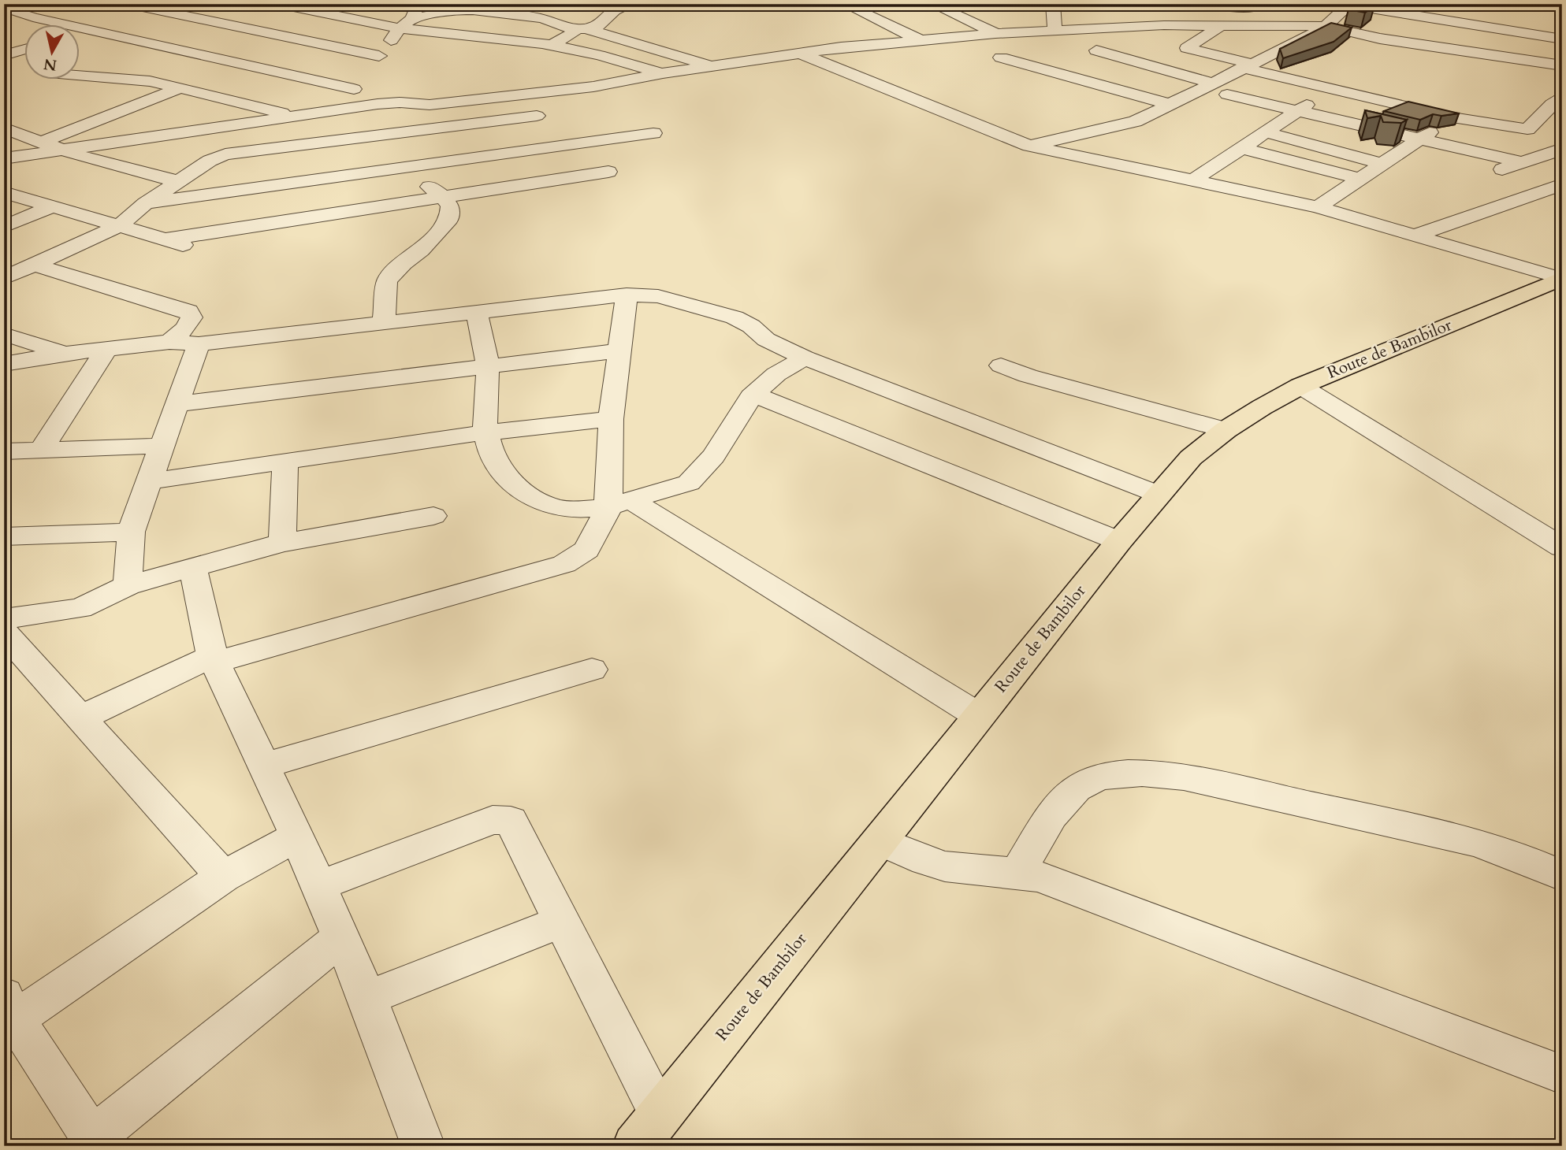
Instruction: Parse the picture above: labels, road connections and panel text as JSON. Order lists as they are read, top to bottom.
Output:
{
  "streets": {
    "main road": ["Route de Bambilor"]
  },
  "north": "bottom"
}
